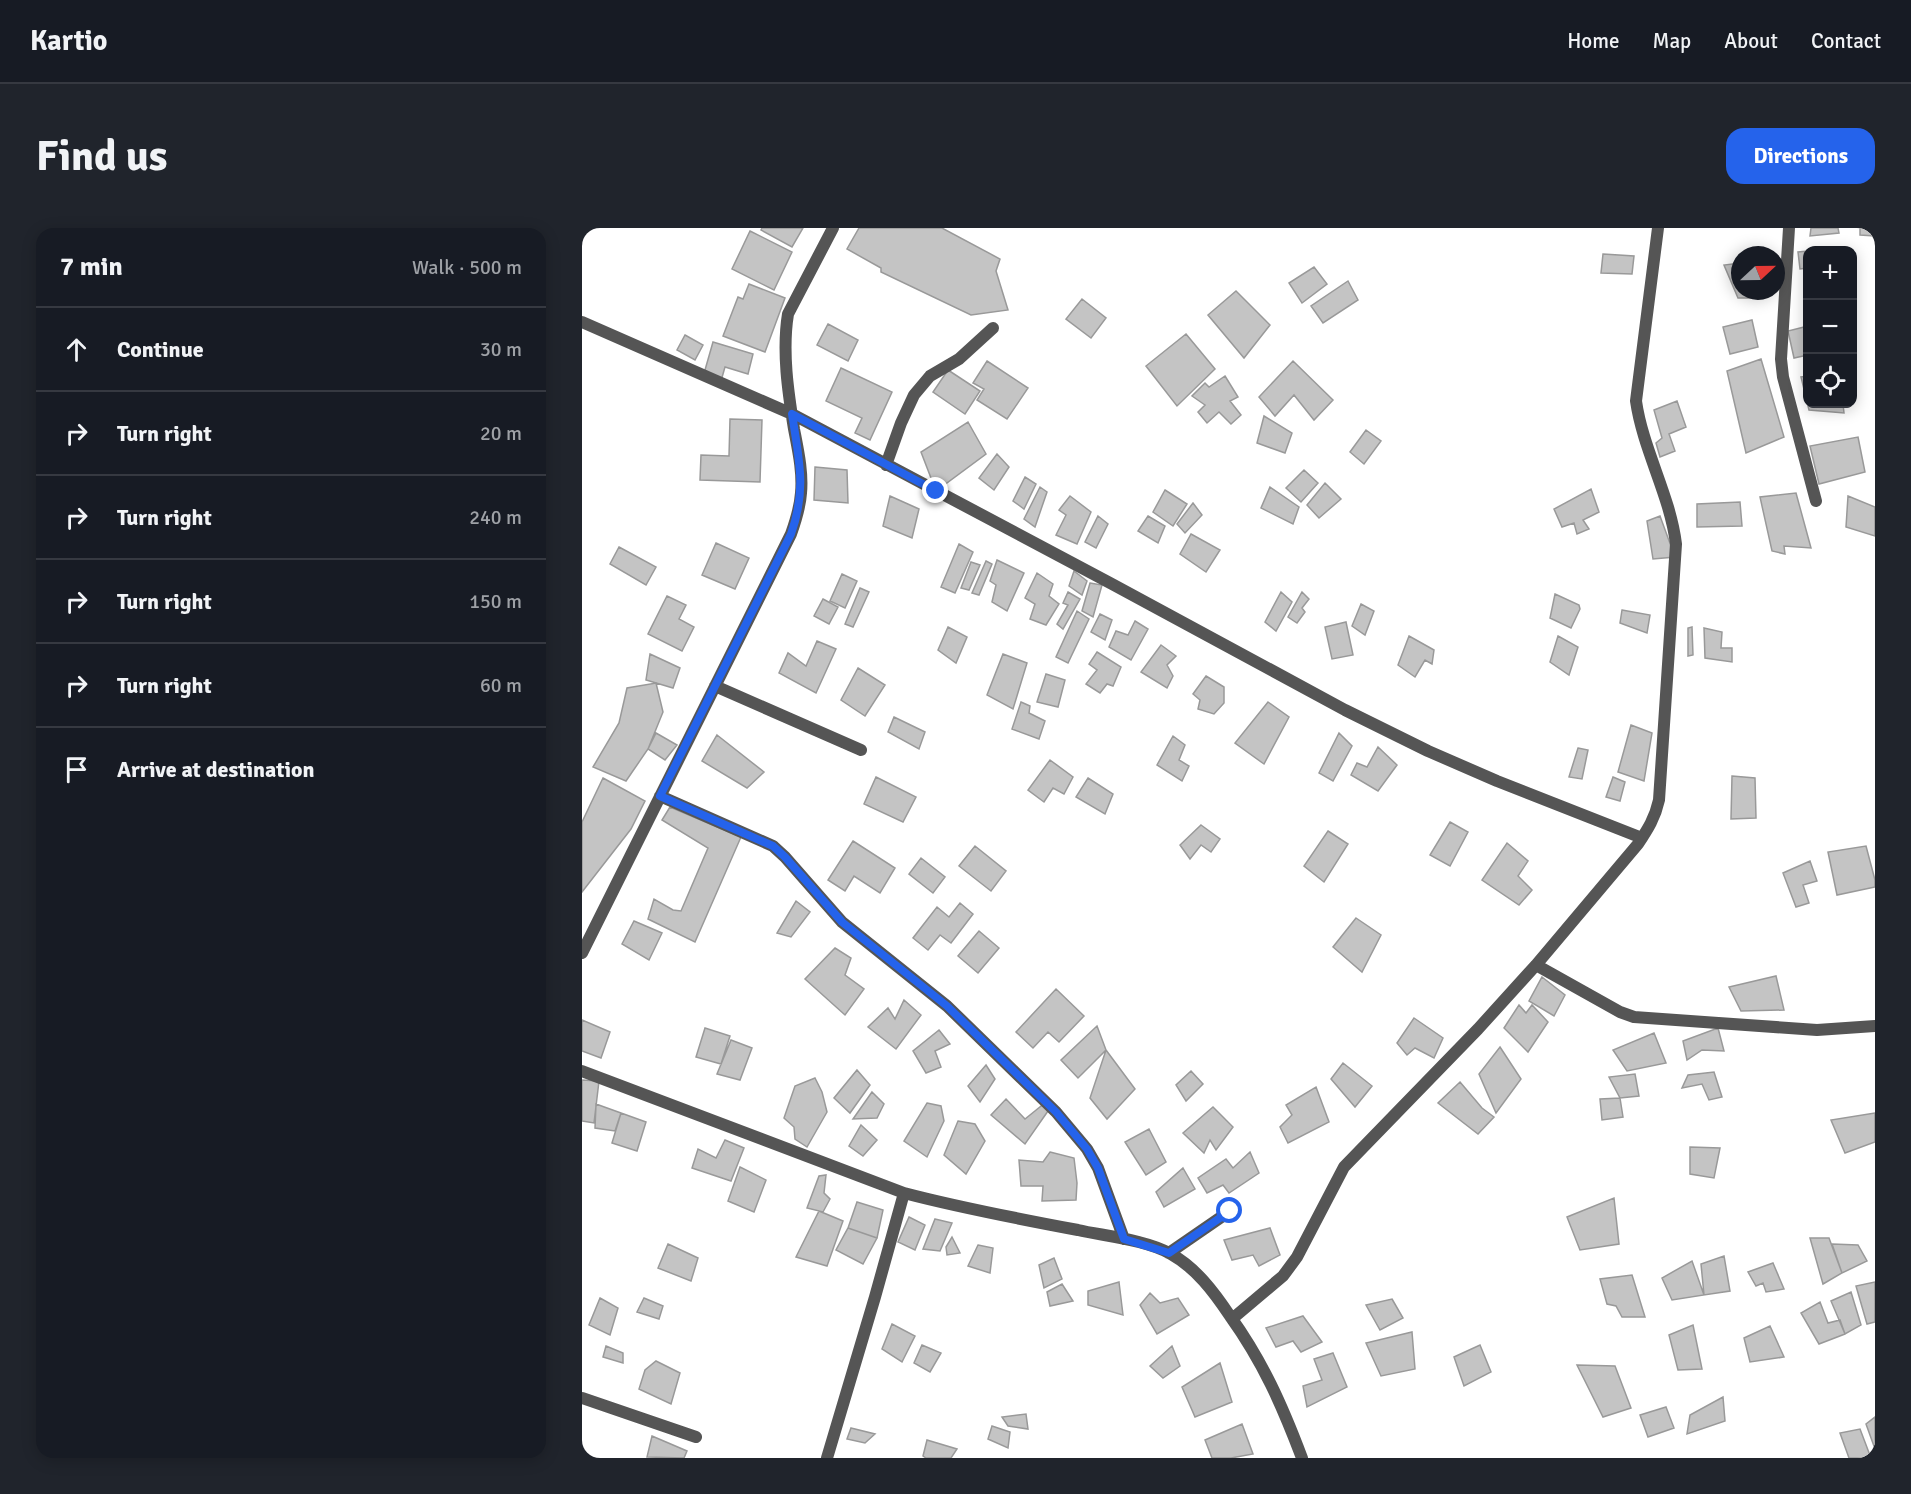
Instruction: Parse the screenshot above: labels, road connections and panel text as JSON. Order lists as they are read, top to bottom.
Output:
{
  "north": "right",
  "page": {
    "header": "Kartio",
    "nav": [
      "Home",
      "Map",
      "About",
      "Contact"
    ],
    "buttons": "Directions",
    "title": "Find us",
    "heading": ["7 min", "Walk · 500 m"],
    "map_buttons": ["+", "−"],
    "list": [
      ["Continue", "30 m"],
      ["Turn right", "20 m"],
      ["Turn right", "240 m"],
      ["Turn right", "150 m"],
      ["Turn right", "60 m"],
      "Arrive at destination"
    ]
  }
}
